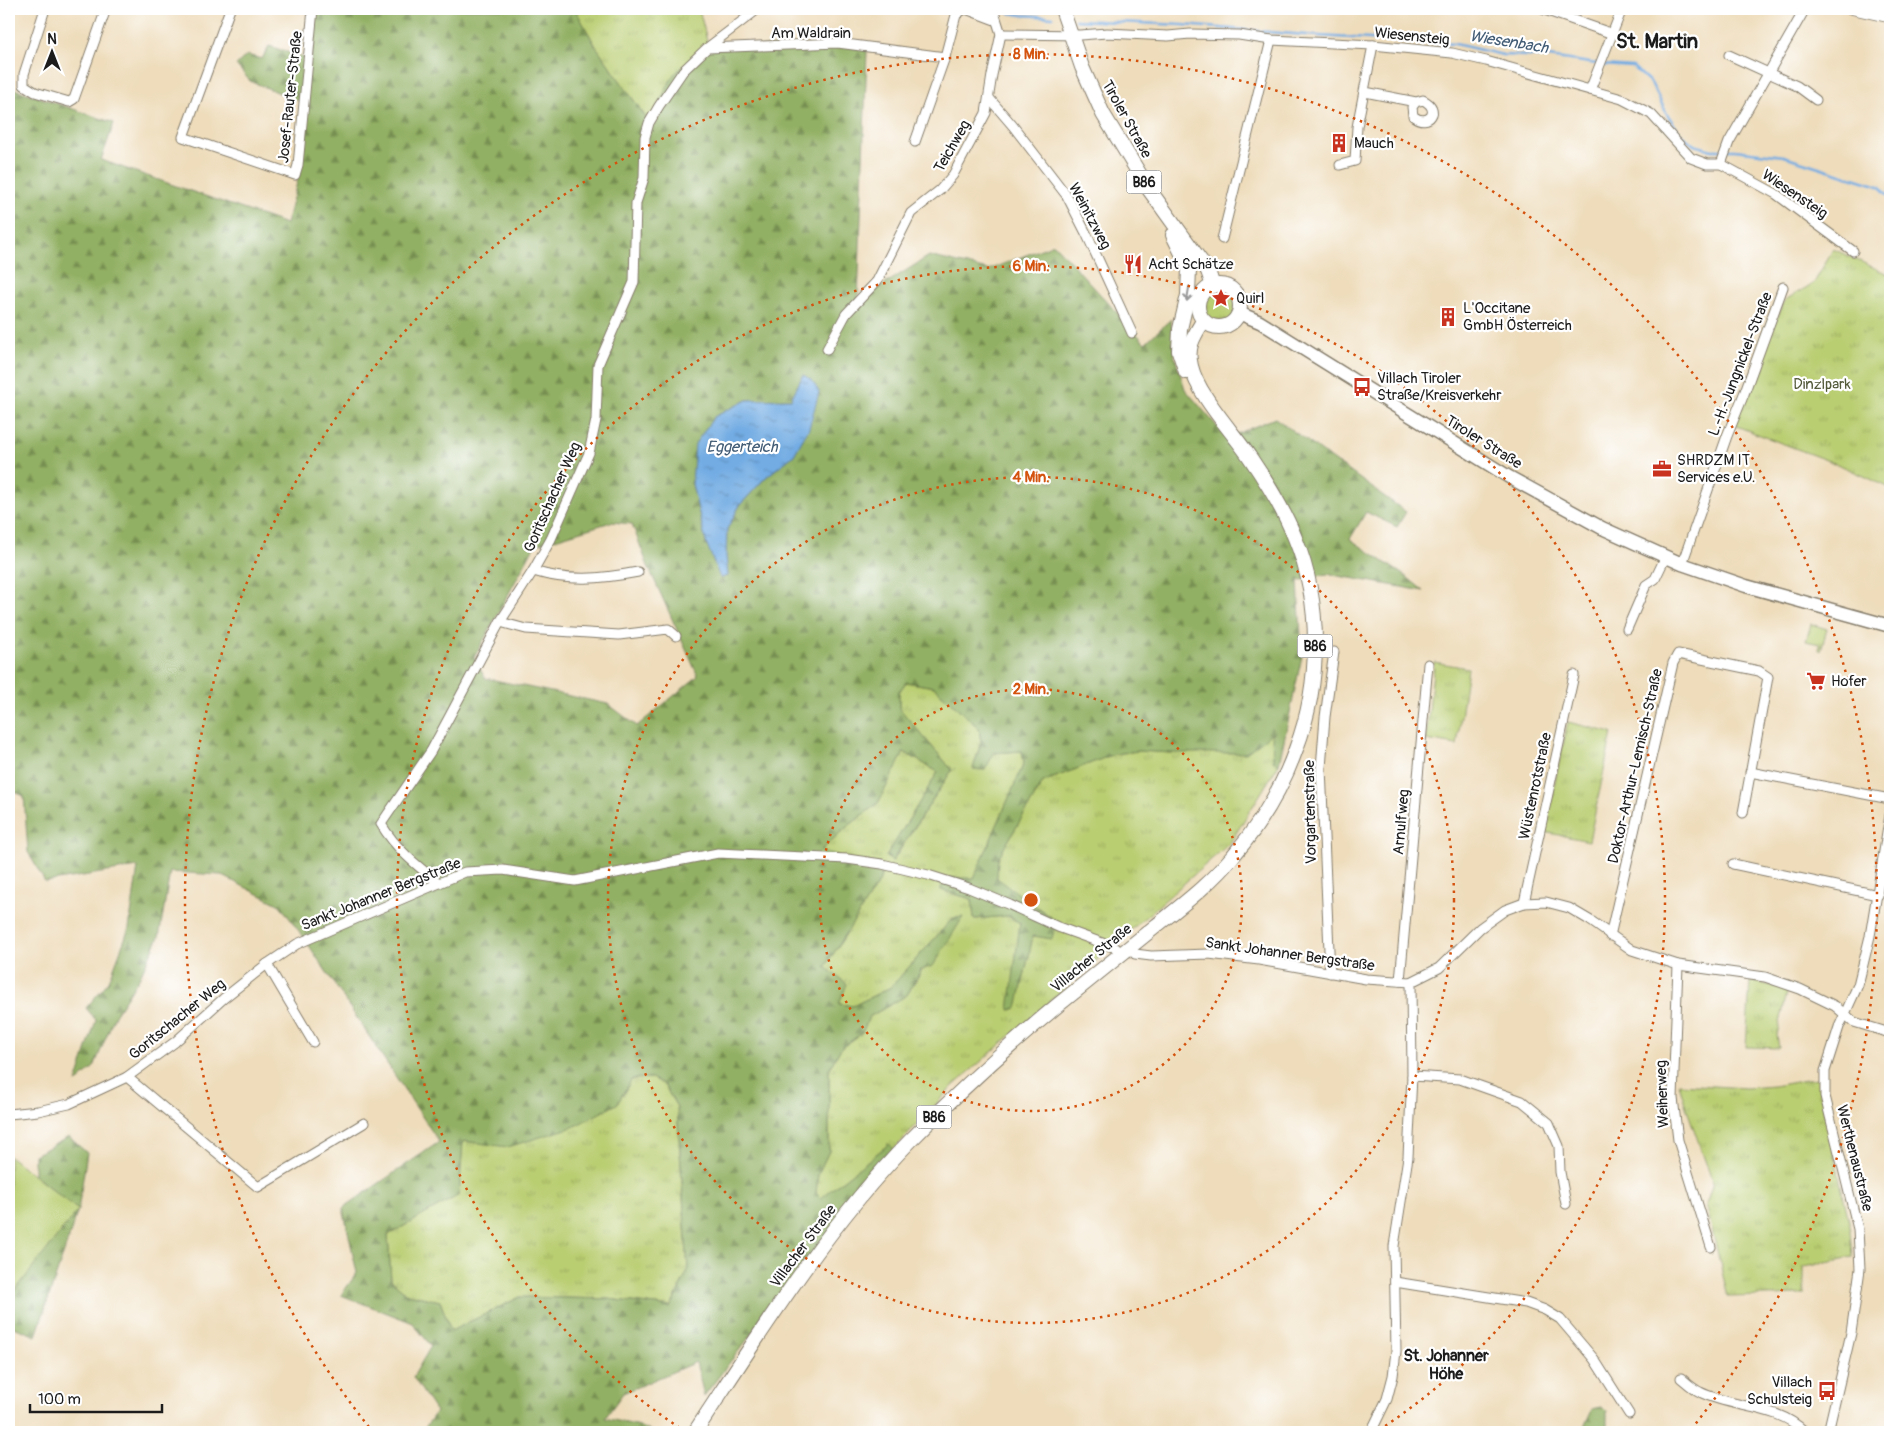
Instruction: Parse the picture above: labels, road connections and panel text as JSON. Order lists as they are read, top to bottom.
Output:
{
  "streets": {
    "main road": ["Tiroler Straße", "B86", "Villacher Straße"],
    "street": [
      "Am Waldrain",
      "Wiesensteig",
      "Josef-Rauter-Straße",
      "Teichweg",
      "Weinitzweg",
      "L.-H.-Jungnickel-Straße",
      "Goritschacher Weg",
      "Doktor-Arthur-Lemisch-Straße",
      "Wüstenrotstraße",
      "Vorgartenstraße",
      "Arnulfweg",
      "Sankt Johanner Bergstraße",
      "Weiherweg",
      "Werthenaustraße"
    ]
  },
  "crossings": [
    ["Am Waldrain", "Goritschacher Weg"],
    ["Wiesensteig", "Tiroler Straße"],
    ["Tiroler Straße", "B86"],
    ["Tiroler Straße", "L.-H.-Jungnickel-Straße"],
    ["Teichweg", "Weinitzweg"],
    ["B86", "Villacher Straße"],
    ["Goritschacher Weg", "Sankt Johanner Bergstraße"],
    ["Vorgartenstraße", "Sankt Johanner Bergstraße"],
    ["Arnulfweg", "Sankt Johanner Bergstraße"]
  ],
  "districts": ["St. Martin", "St. Johanner Höhe"],
  "water": ["Wiesenbach", "Eggerteich"],
  "parks": ["Dinzlpark"],
  "places": {
    "building": ["Mauch", "L'Occitane GmbH Österreich"],
    "restaurant": ["Acht Schätze"],
    "place": ["Quirl"],
    "bus stop": ["Villach Tiroler Straße/Kreisverkehr", "Villach Schulsteig"],
    "office": ["SHRDZM IT Services e.U."],
    "supermarket": ["Hofer"]
  },
  "scale_bar": "100 m",
  "north": "top",
  "rings": [
    "8 Min.",
    "6 Min.",
    "4 Min.",
    "2 Min."
  ]
}
